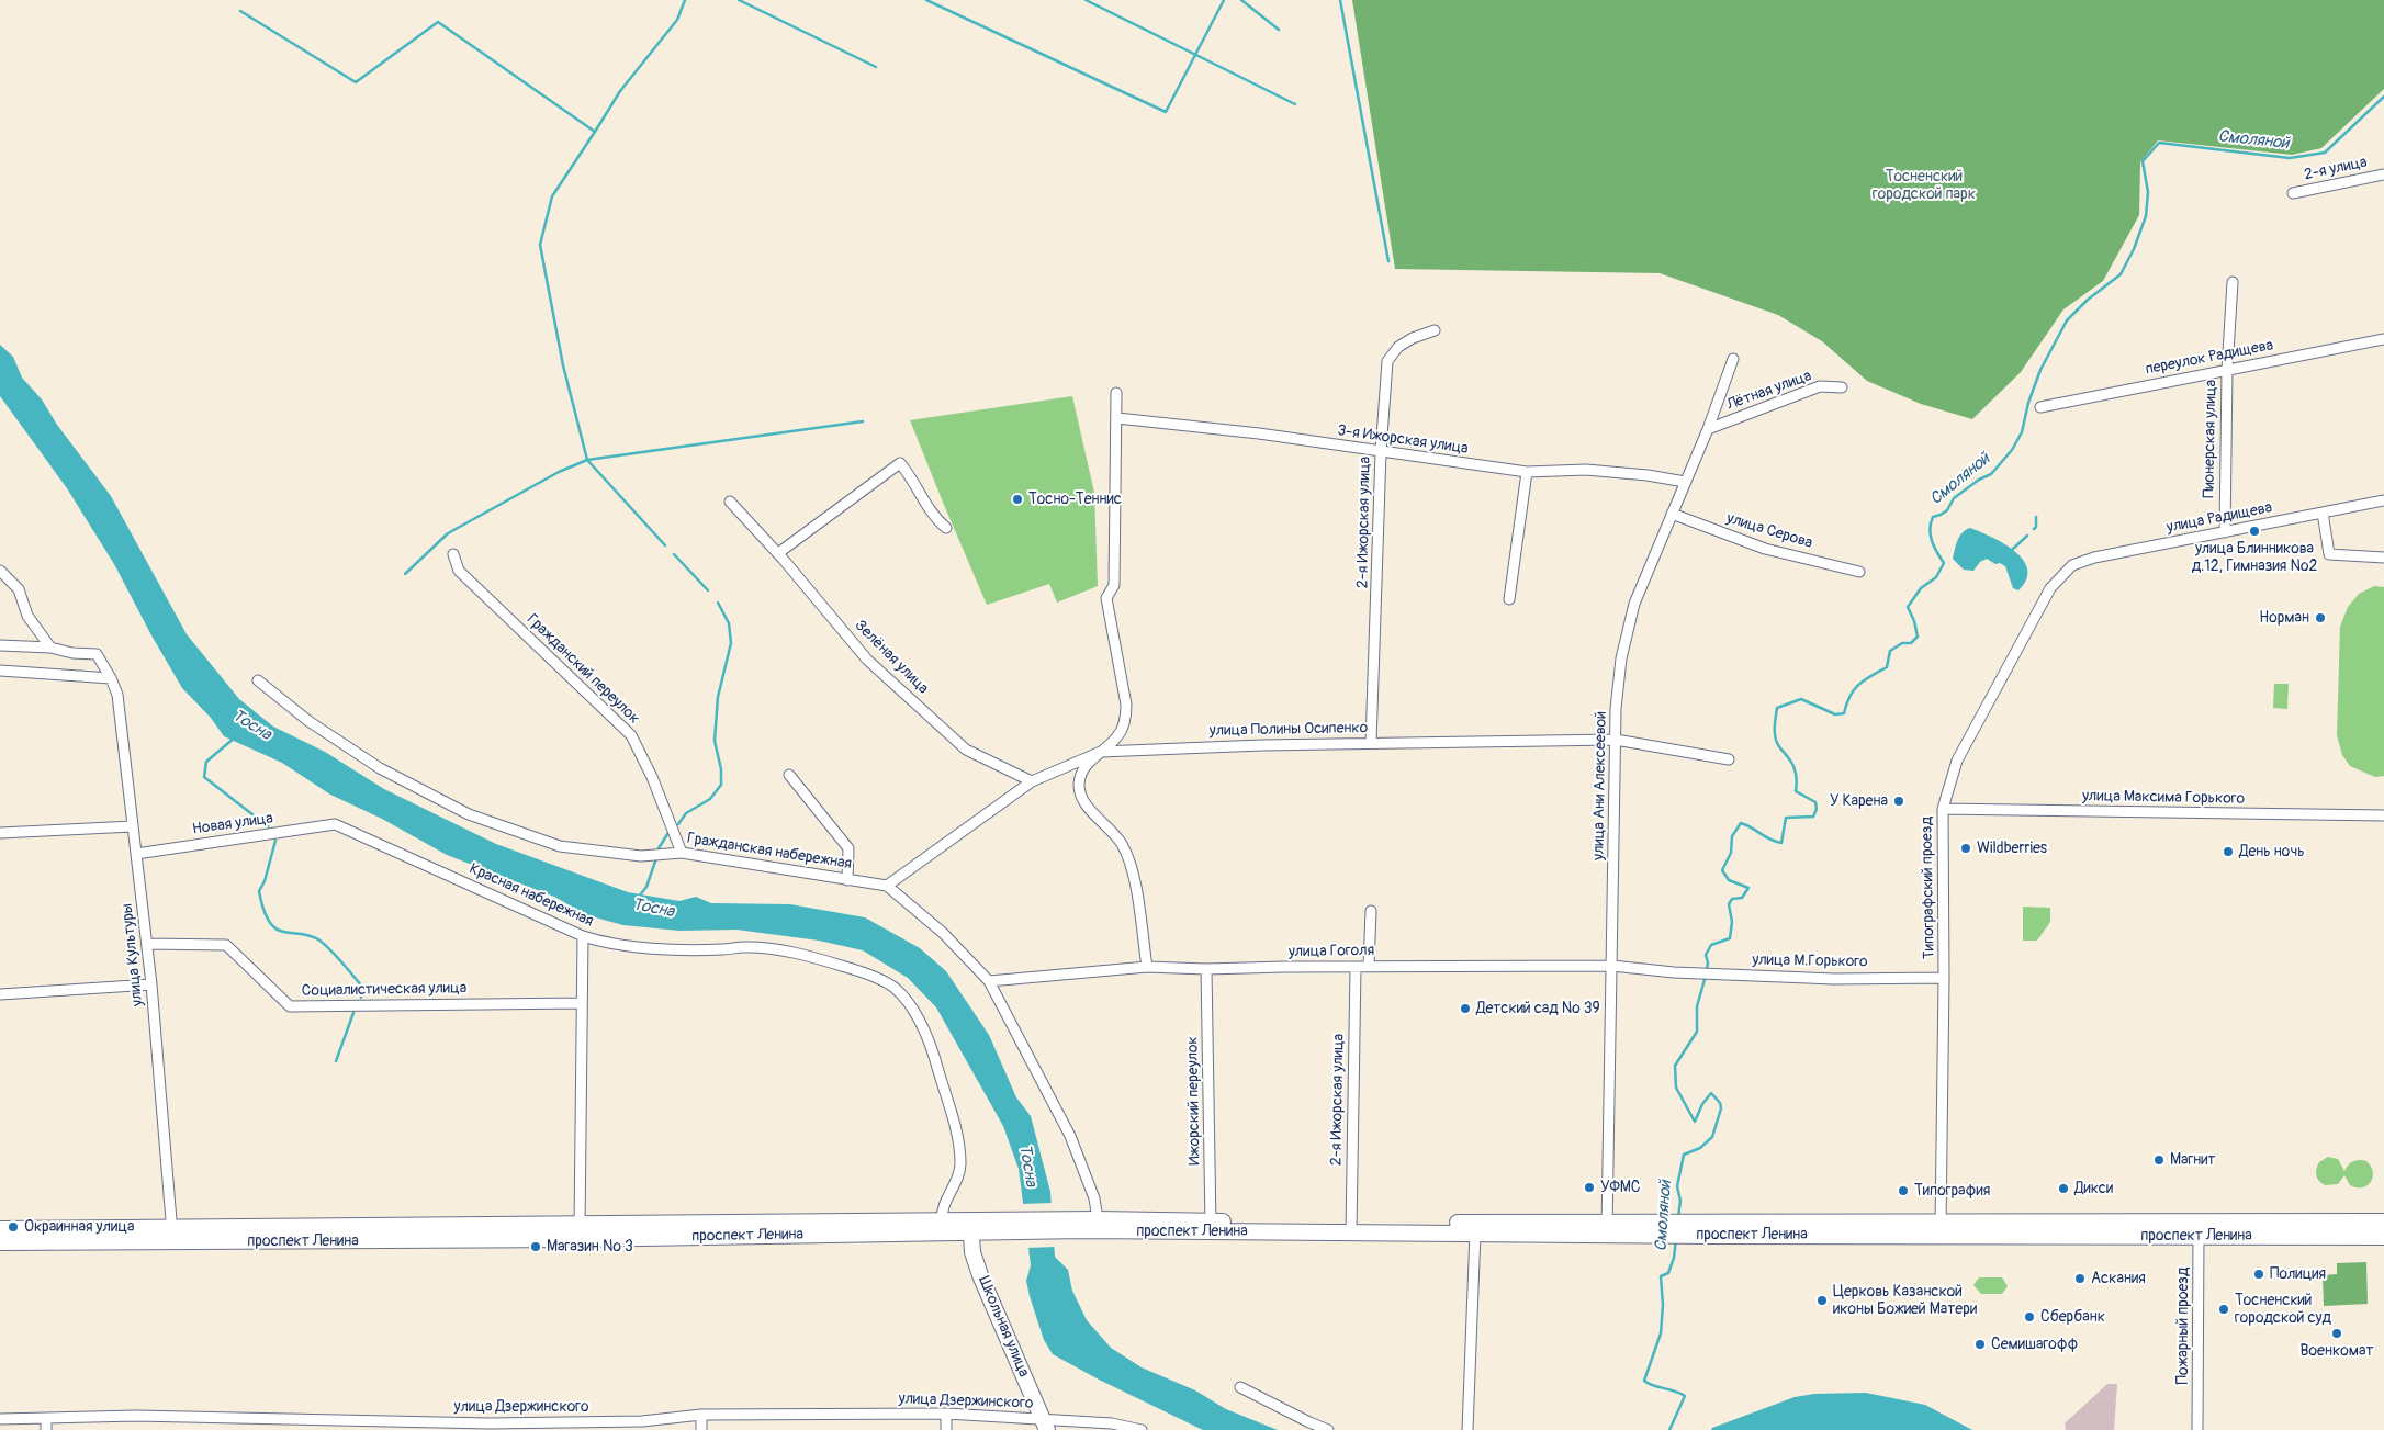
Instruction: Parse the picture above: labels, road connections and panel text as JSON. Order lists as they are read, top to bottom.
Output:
{
  "streets": {
    "main road": ["проспект Ленина", "Школьная улица"],
    "street": [
      "2-я улица",
      "переулок Радищева",
      "Лётная улица",
      "Пионерская улица",
      "3-я Ижорская улица",
      "улица Радищева",
      "2-я Ижорская улица",
      "улица Серова",
      "Зелёная улица",
      "Гражданский переулок",
      "улица Полины Осипенко",
      "улица Ани Алексеевой",
      "улица Максима Горького",
      "Новая улица",
      "Гражданская набережная",
      "Типографский проезд",
      "Красная набережная",
      "улица Гоголя",
      "улица Культуры",
      "улица М.Горького",
      "Социалистическая улица",
      "Ижорский переулок",
      "Пожарный проезд",
      "улица Дзержинского"
    ]
  },
  "crossings": [
    ["переулок Радищева", "Пионерская улица"],
    ["Лётная улица", "улица Ани Алексеевой"],
    ["Пионерская улица", "улица Радищева"],
    ["3-я Ижорская улица", "2-я Ижорская улица"],
    ["3-я Ижорская улица", "улица Ани Алексеевой"],
    ["улица Радищева", "Типографский проезд"],
    ["2-я Ижорская улица", "улица Полины Осипенко"],
    ["2-я Ижорская улица", "улица Гоголя"],
    ["2-я Ижорская улица", "проспект Ленина"],
    ["улица Серова", "улица Ани Алексеевой"],
    ["Зелёная улица", "улица Полины Осипенко"],
    ["Гражданский переулок", "Гражданская набережная"],
    ["улица Полины Осипенко", "улица Ани Алексеевой"],
    ["улица Полины Осипенко", "Гражданская набережная"],
    ["улица Ани Алексеевой", "улица Гоголя"],
    ["улица Ани Алексеевой", "проспект Ленина"],
    ["улица Максима Горького", "Типографский проезд"],
    ["Новая улица", "Красная набережная"],
    ["Новая улица", "улица Культуры"],
    ["Типографский проезд", "улица М.Горького"],
    ["Типографский проезд", "проспект Ленина"],
    ["Красная набережная", "проспект Ленина"],
    ["улица Гоголя", "улица М.Горького"],
    ["улица Гоголя", "Ижорский переулок"],
    ["улица Культуры", "Социалистическая улица"],
    ["улица Культуры", "проспект Ленина"],
    ["Ижорский переулок", "проспект Ленина"],
    ["проспект Ленина", "Пожарный проезд"],
    ["проспект Ленина", "Школьная улица"],
    ["Школьная улица", "улица Дзержинского"]
  ],
  "water": ["Смоляной", "Тосна"],
  "parks": ["Тосненский городской парк"],
  "places": [
    "Тосно-Теннис",
    "улица Блинникова д.12, Гимназия №2",
    "Норман",
    "У Карена",
    "Wildberries",
    "День ночь",
    "Детский сад № 39",
    "Магнит",
    "УФМС",
    "Дикси",
    "Типография",
    "Окраинная улица",
    "Магазин № 3",
    "Полиция",
    "Аскания",
    "Церковь Казанской иконы Божией Матери",
    "Тосненский городской суд",
    "Сбербанк",
    "Военкомат",
    "Семишагофф"
  ]
}
